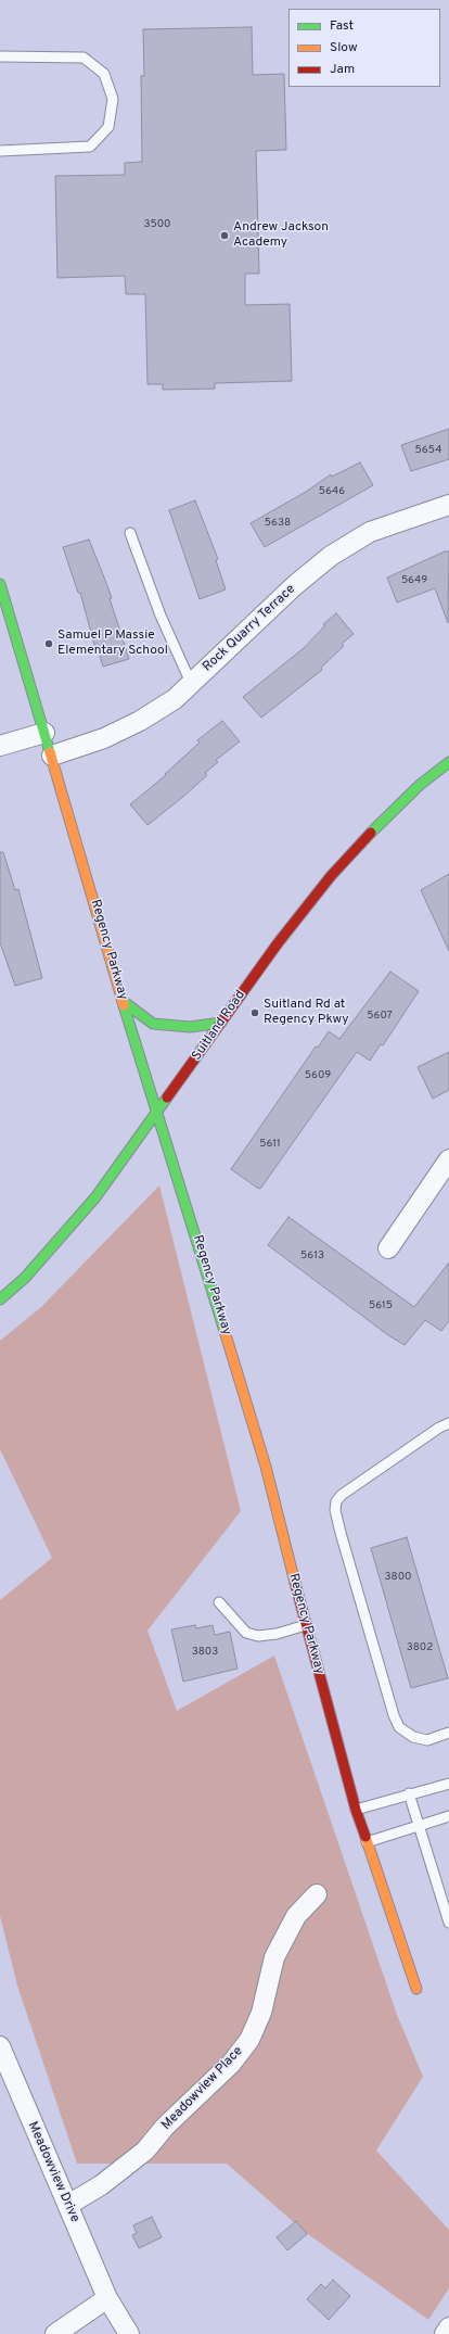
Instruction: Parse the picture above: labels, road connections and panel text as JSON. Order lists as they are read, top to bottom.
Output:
{
  "streets": {
    "street": [
      "Rock Quarry Terrace",
      "Regency Parkway",
      "Suitland Road",
      "Meadowview Place",
      "Meadowview Drive"
    ]
  },
  "crossings": [
    ["Rock Quarry Terrace", "Regency Parkway"],
    ["Regency Parkway", "Suitland Road"],
    ["Meadowview Place", "Meadowview Drive"]
  ],
  "places": ["Andrew Jackson Academy", "Samuel P Massie Elementary School", "Suitland Rd at Regency Pkwy"],
  "house_numbers": [
    "3500",
    "5654",
    "5646",
    "5638",
    "5649",
    "5607",
    "5609",
    "5611",
    "5613",
    "5615",
    "3800",
    "3802",
    "3803"
  ],
  "legend": ["Fast", "Slow", "Jam"]
}
